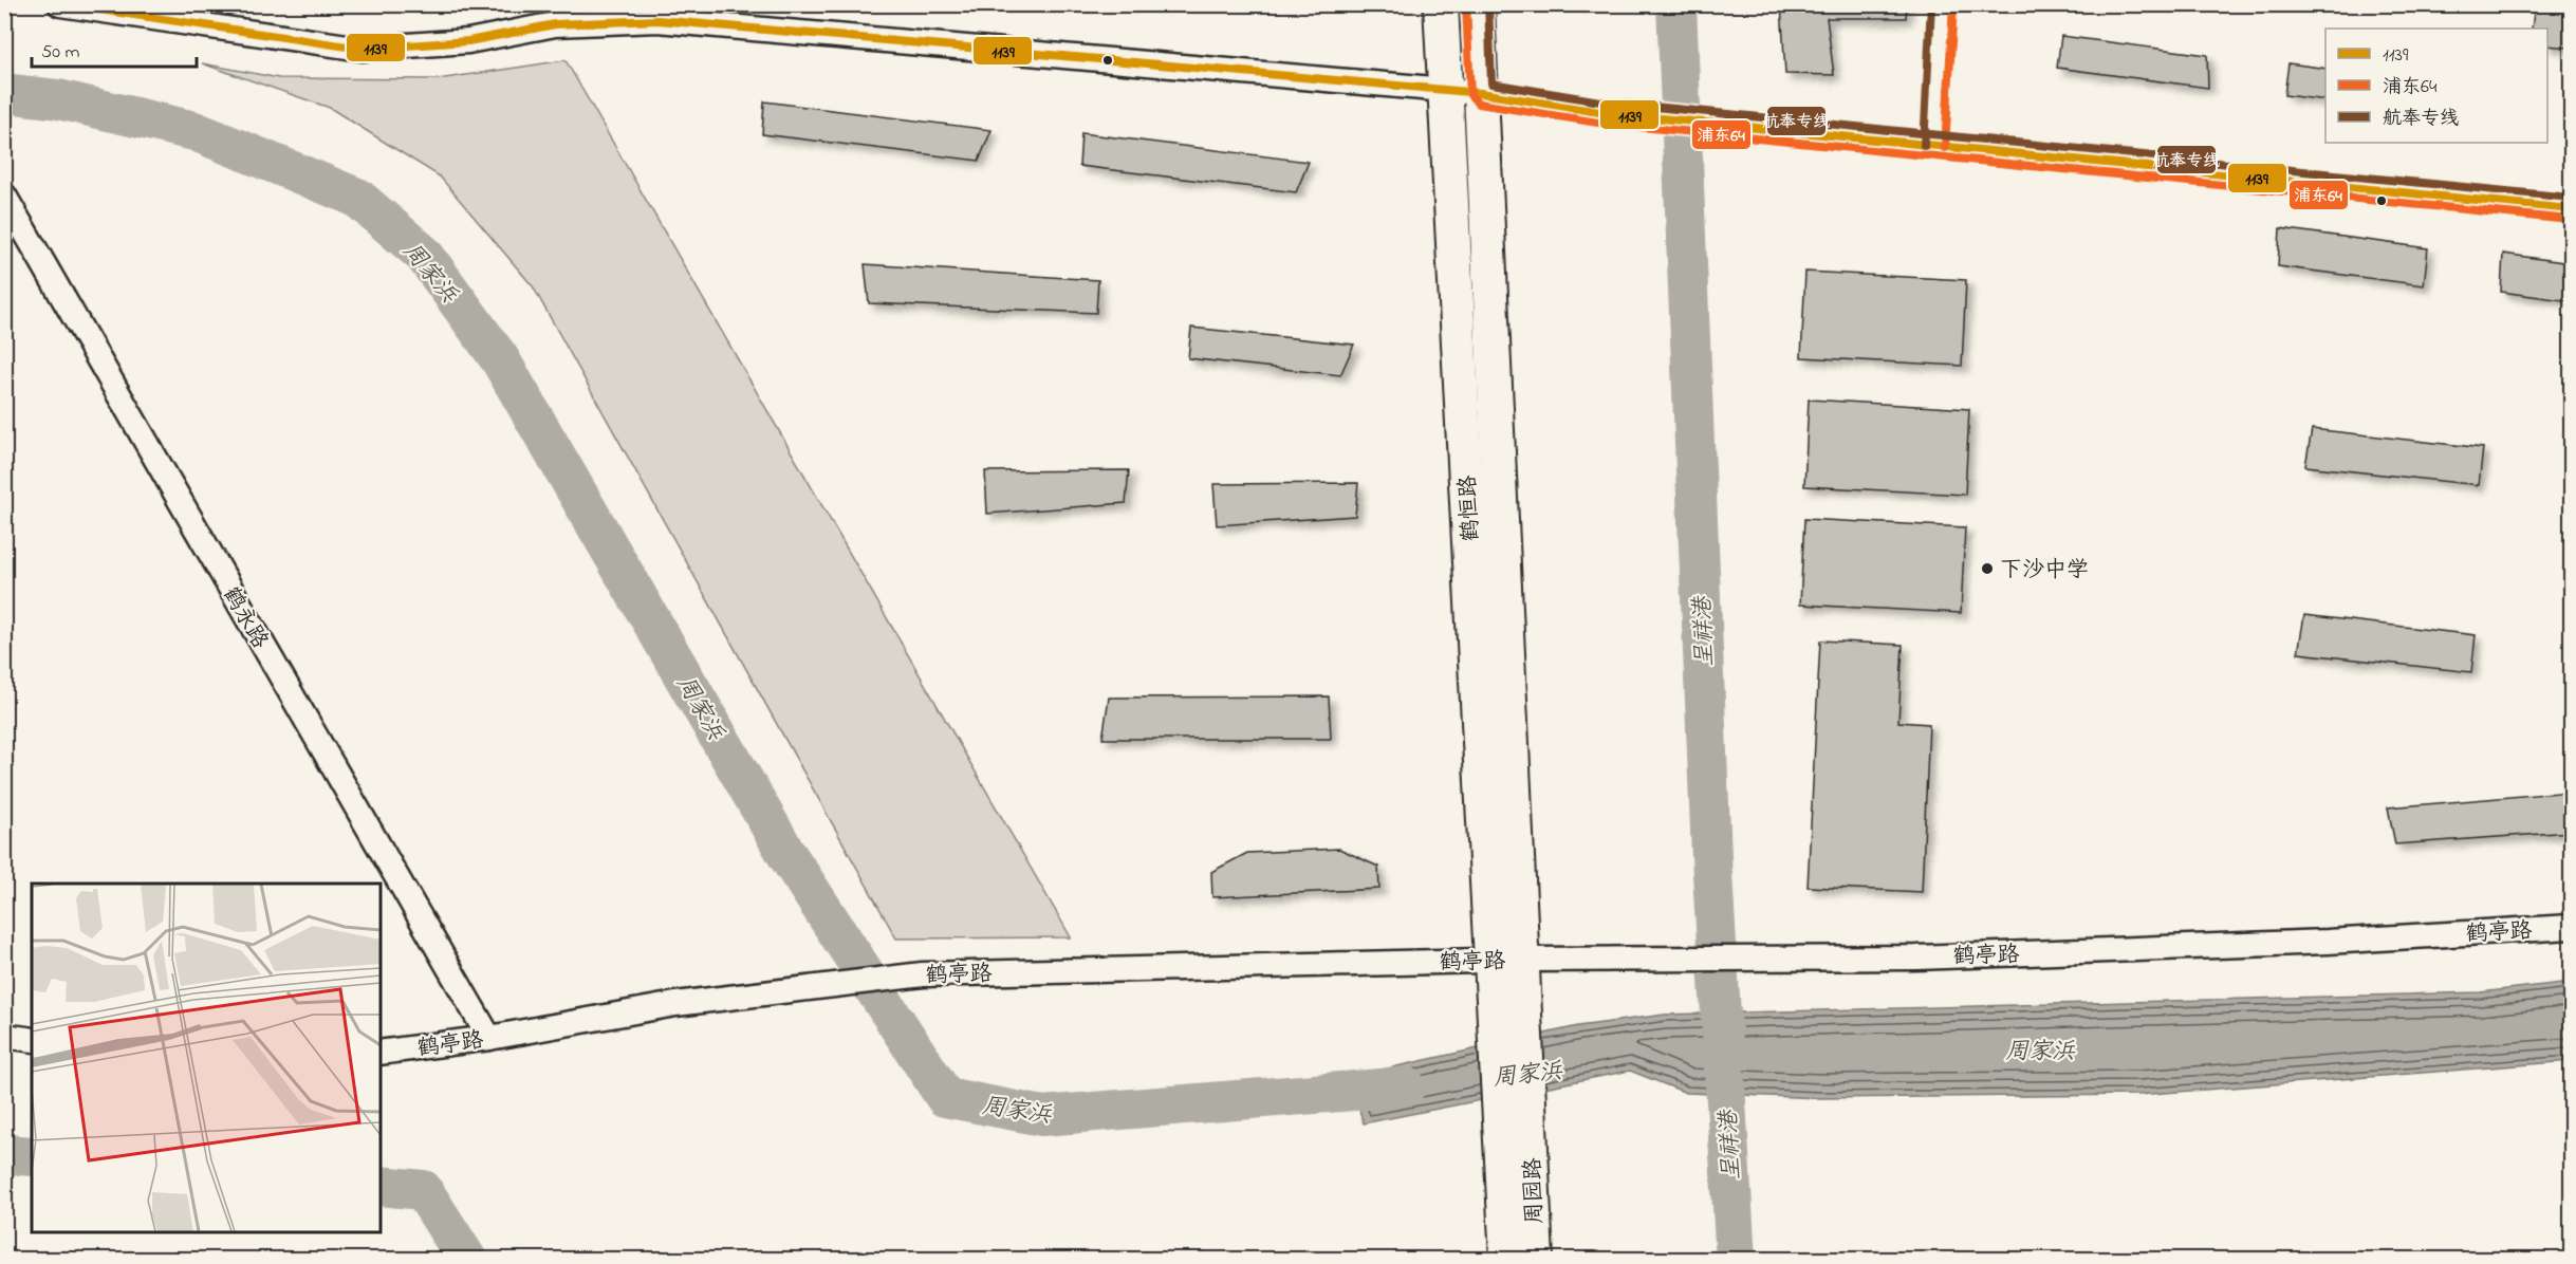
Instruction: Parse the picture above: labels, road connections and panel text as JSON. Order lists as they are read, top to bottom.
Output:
{
  "streets": {
    "street": [
      "鹤恒路",
      "鹤永路",
      "鹤亭路",
      "周园路"
    ]
  },
  "crossings": [
    ["鹤恒路", "鹤亭路"],
    ["鹤恒路", "周园路"],
    ["鹤永路", "鹤亭路"]
  ],
  "water": ["周家浜", "呈祥港"],
  "places": ["下沙中学"],
  "lines": ["transit line 1139", "transit line 浦东64", "transit line 航奉专线"],
  "legend": ["1139", "浦东64", "航奉专线"],
  "scale_bar": "50 m"
}
